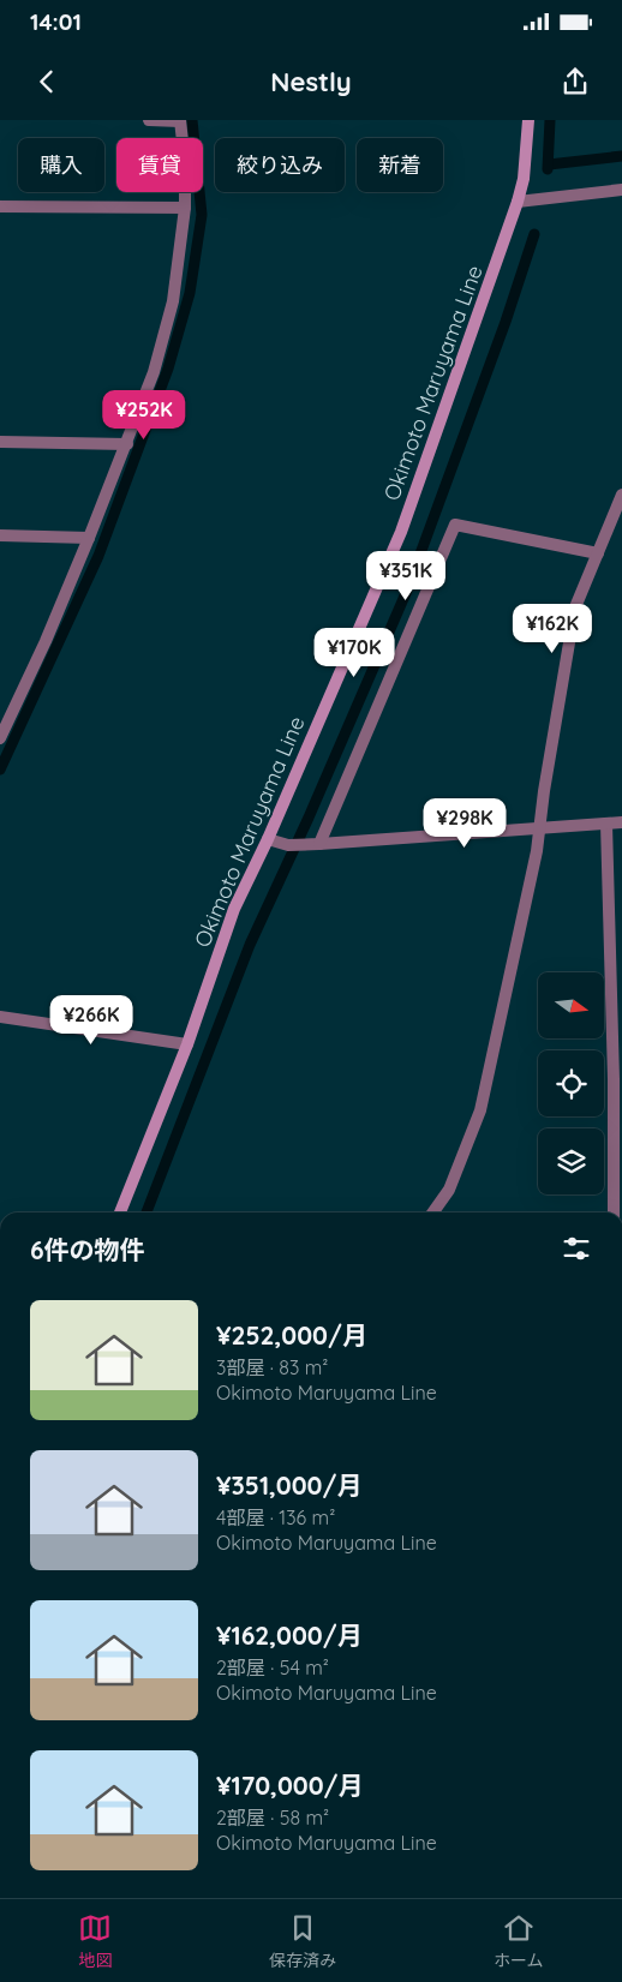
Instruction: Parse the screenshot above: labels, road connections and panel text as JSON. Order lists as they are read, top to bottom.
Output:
{
  "streets": {
    "main road": ["Okimoto Maruyama Line"]
  },
  "north": "right",
  "page": {
    "status": "14:01",
    "header": "Nestly",
    "chip": [
      "購入",
      "賃貸",
      "絞り込み",
      "新着"
    ],
    "price": [
      "¥252K",
      "¥351K",
      "¥162K",
      "¥170K",
      "¥298K",
      "¥266K"
    ],
    "heading": "6件の物件",
    "list": [
      {
        "name": "¥252,000/月",
        "note": "3部屋 · 83 m² · Okimoto Maruyama Line"
      },
      {
        "name": "¥351,000/月",
        "note": "4部屋 · 136 m² · Okimoto Maruyama Line"
      },
      {
        "name": "¥162,000/月",
        "note": "2部屋 · 54 m² · Okimoto Maruyama Line"
      },
      {
        "name": "¥170,000/月",
        "note": "2部屋 · 58 m² · Okimoto Maruyama Line"
      }
    ],
    "tabs": ["地図", "保存済み", "ホーム"]
  }
}
